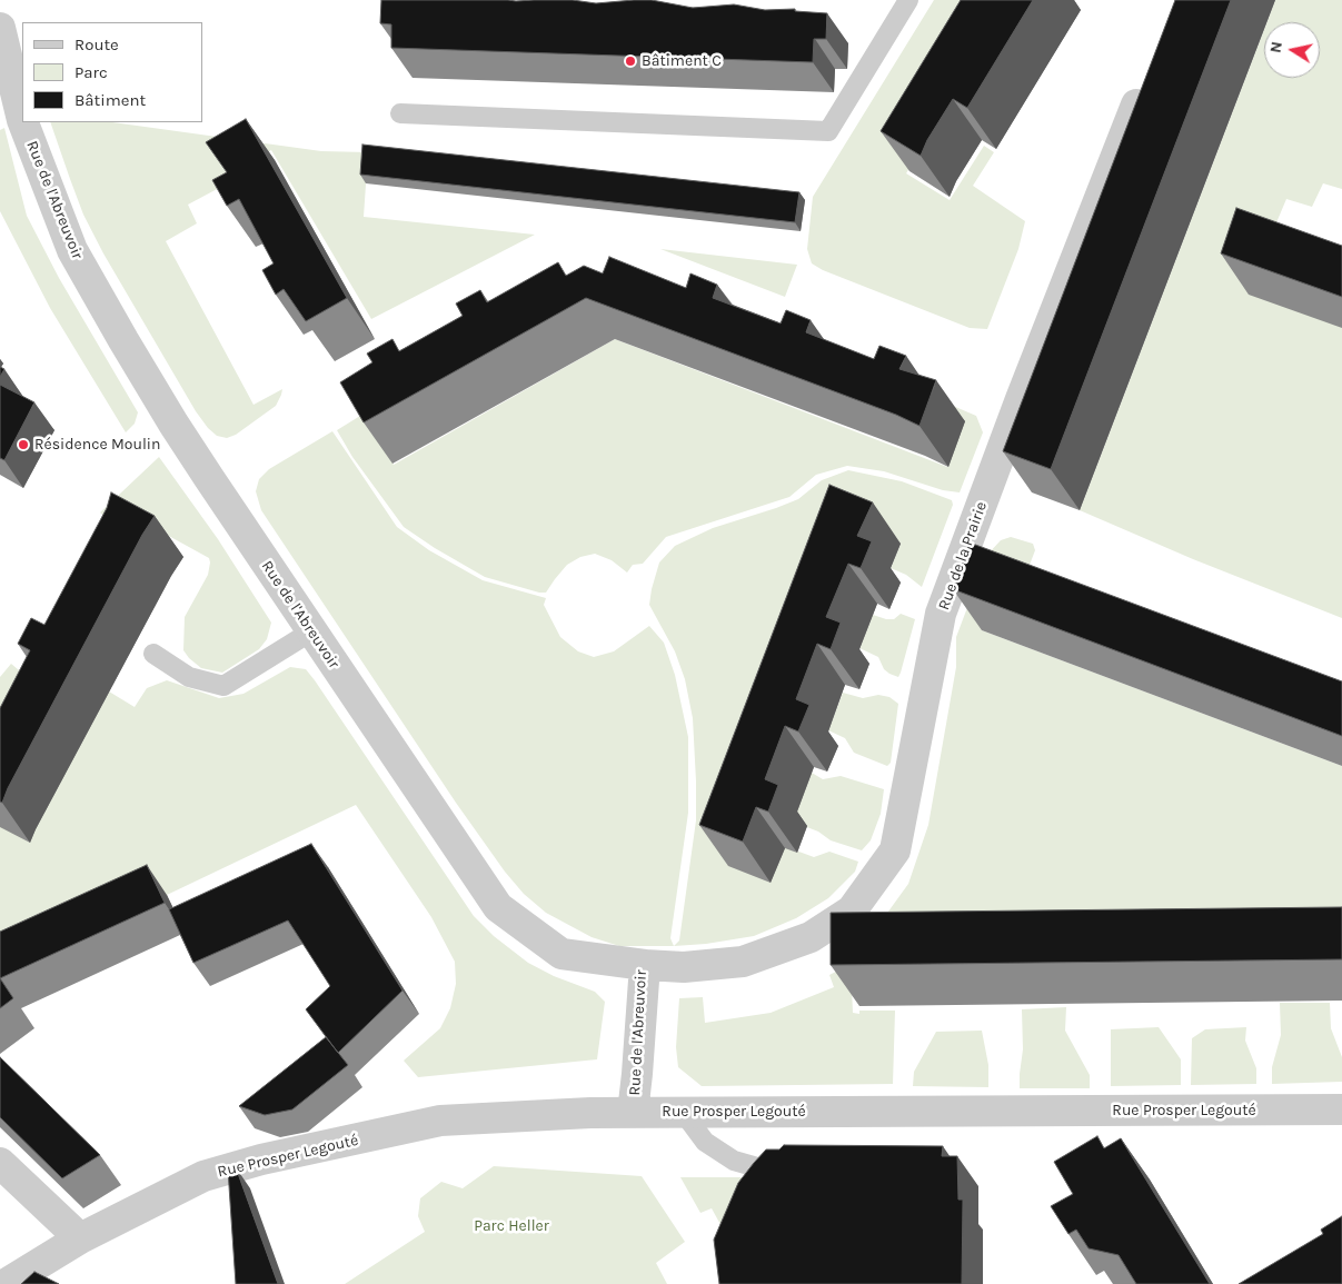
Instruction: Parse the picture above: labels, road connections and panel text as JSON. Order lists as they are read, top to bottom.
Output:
{
  "streets": {
    "street": ["Rue de l'Abreuvoir", "Rue de la Prairie", "Rue Prosper Legouté"]
  },
  "crossings": [
    ["Rue de l'Abreuvoir", "Rue de la Prairie"],
    ["Rue de l'Abreuvoir", "Rue Prosper Legouté"]
  ],
  "parks": ["Parc Heller"],
  "places": ["Bâtiment C", "Résidence Moulin"],
  "legend": ["Route", "Parc", "Bâtiment"],
  "north": "left"
}
